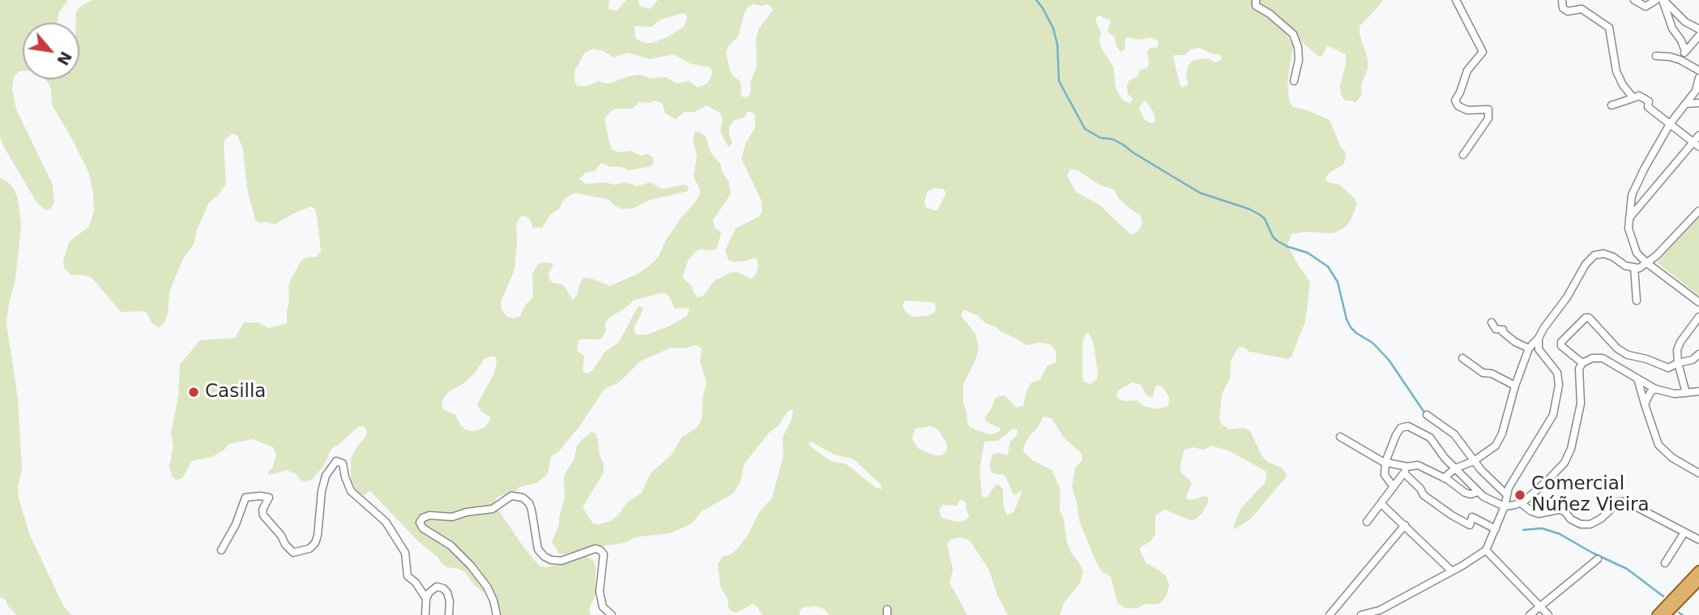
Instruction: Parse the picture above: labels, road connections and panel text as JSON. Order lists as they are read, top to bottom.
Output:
{
  "places": ["Casilla", "Comercial Núñez Vieira"],
  "north": "bottom right"
}
